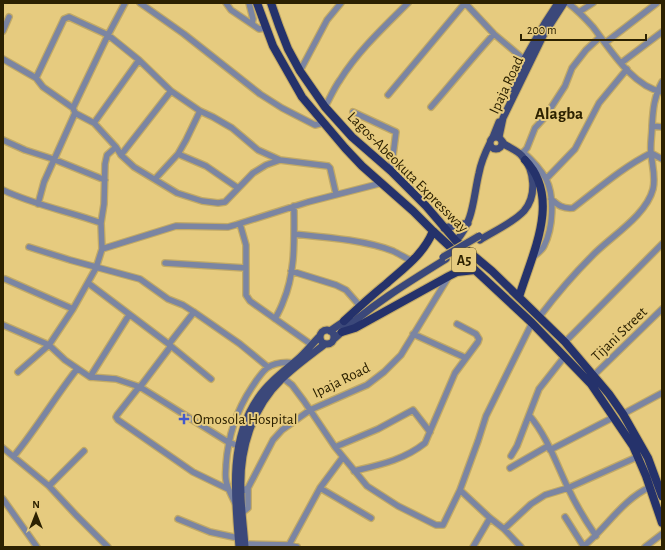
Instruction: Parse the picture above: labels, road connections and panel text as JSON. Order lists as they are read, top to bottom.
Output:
{
  "streets": {
    "highway": ["Lagos-Abeokuta Expressway", "A5"],
    "main road": ["Ipaja Road"],
    "street": ["Tijani Street"]
  },
  "crossings": [
    ["Ipaja Road", "Lagos-Abeokuta Expressway"],
    ["Lagos-Abeokuta Expressway", "Tijani Street"]
  ],
  "districts": ["Alagba"],
  "places": {
    "health": ["Omosola Hospital"]
  },
  "scale_bar": "200 m",
  "north": "top"
}
